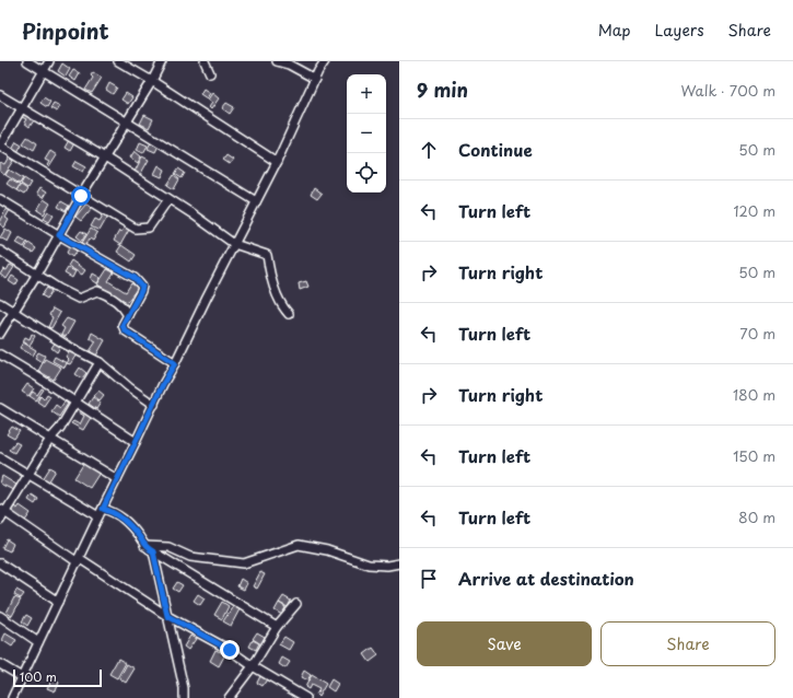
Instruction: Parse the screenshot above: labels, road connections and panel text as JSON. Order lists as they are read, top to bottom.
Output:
{
  "scale_bar": "100 m",
  "page": {
    "header": "Pinpoint",
    "nav": ["Map", "Layers", "Share"],
    "heading": ["9 min", "Walk · 700 m"],
    "map_buttons": ["+", "−"],
    "list": [
      ["Continue", "50 m"],
      ["Turn left", "120 m"],
      ["Turn right", "50 m"],
      ["Turn left", "70 m"],
      ["Turn right", "180 m"],
      ["Turn left", "150 m"],
      ["Turn left", "80 m"],
      "Arrive at destination"
    ],
    "buttons": ["Save", "Share"],
    "scale": "100 m"
  }
}
